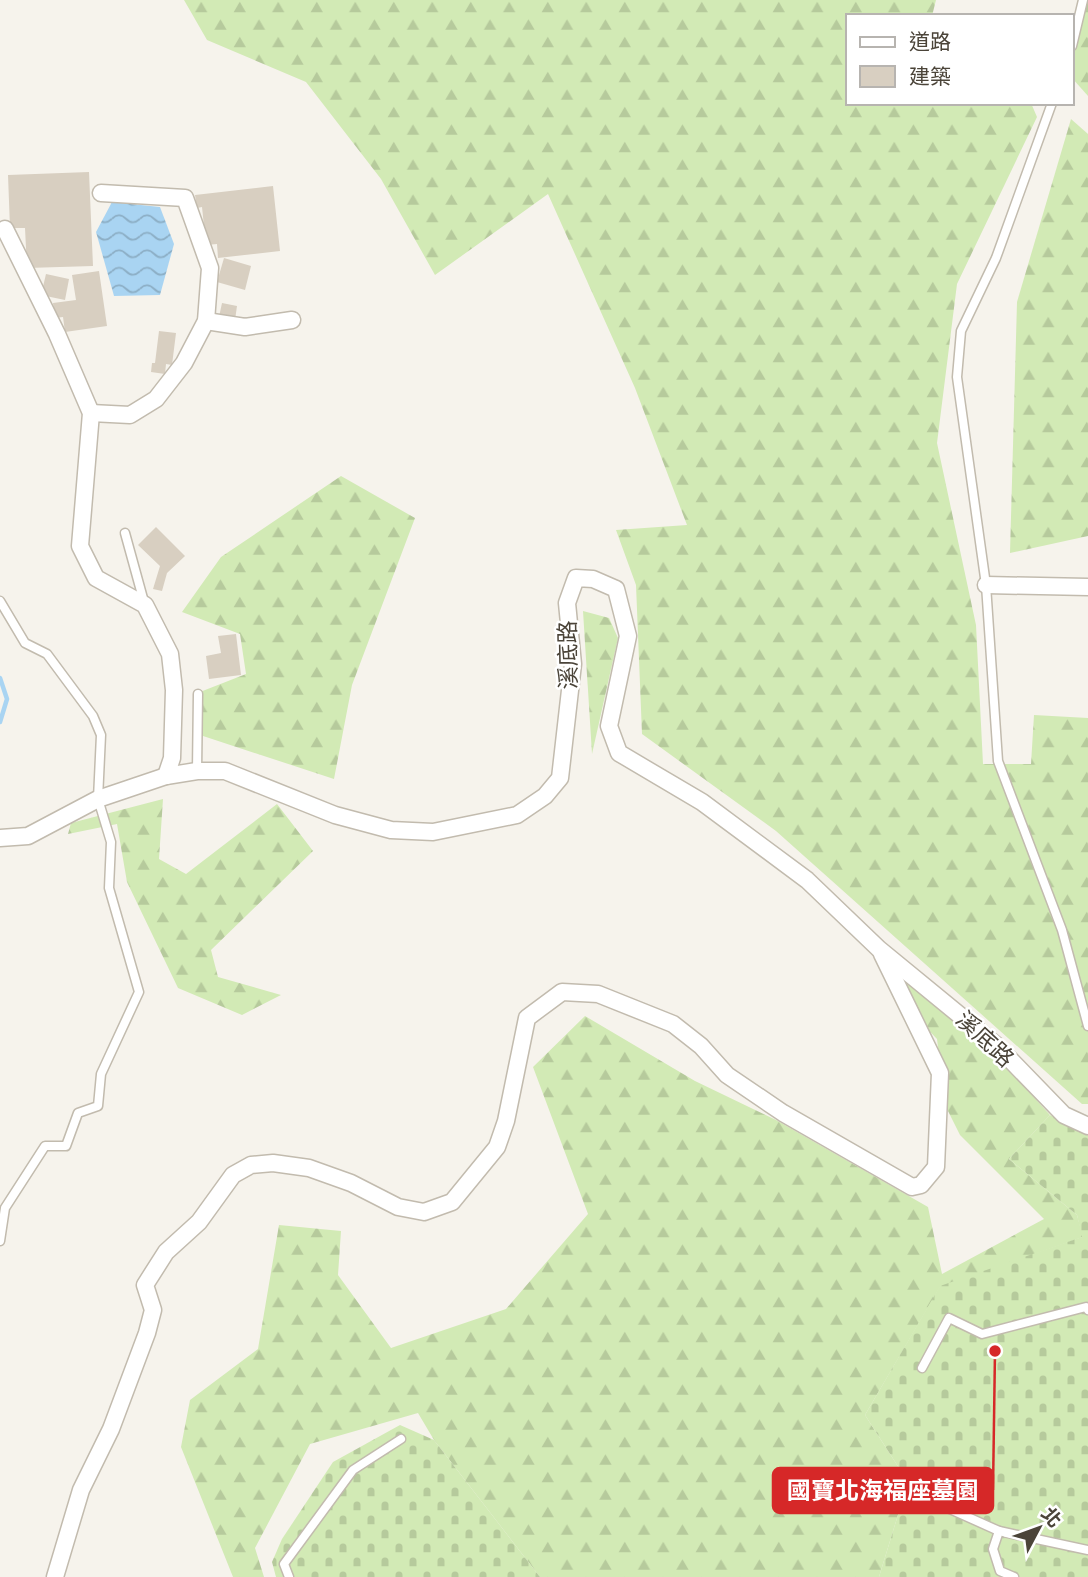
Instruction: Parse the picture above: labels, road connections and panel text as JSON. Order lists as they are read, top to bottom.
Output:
{
  "streets": {
    "street": ["溪底路"]
  },
  "places": ["國寶北海福座墓園"],
  "legend": ["道路", "建築"],
  "north": "top right"
}
